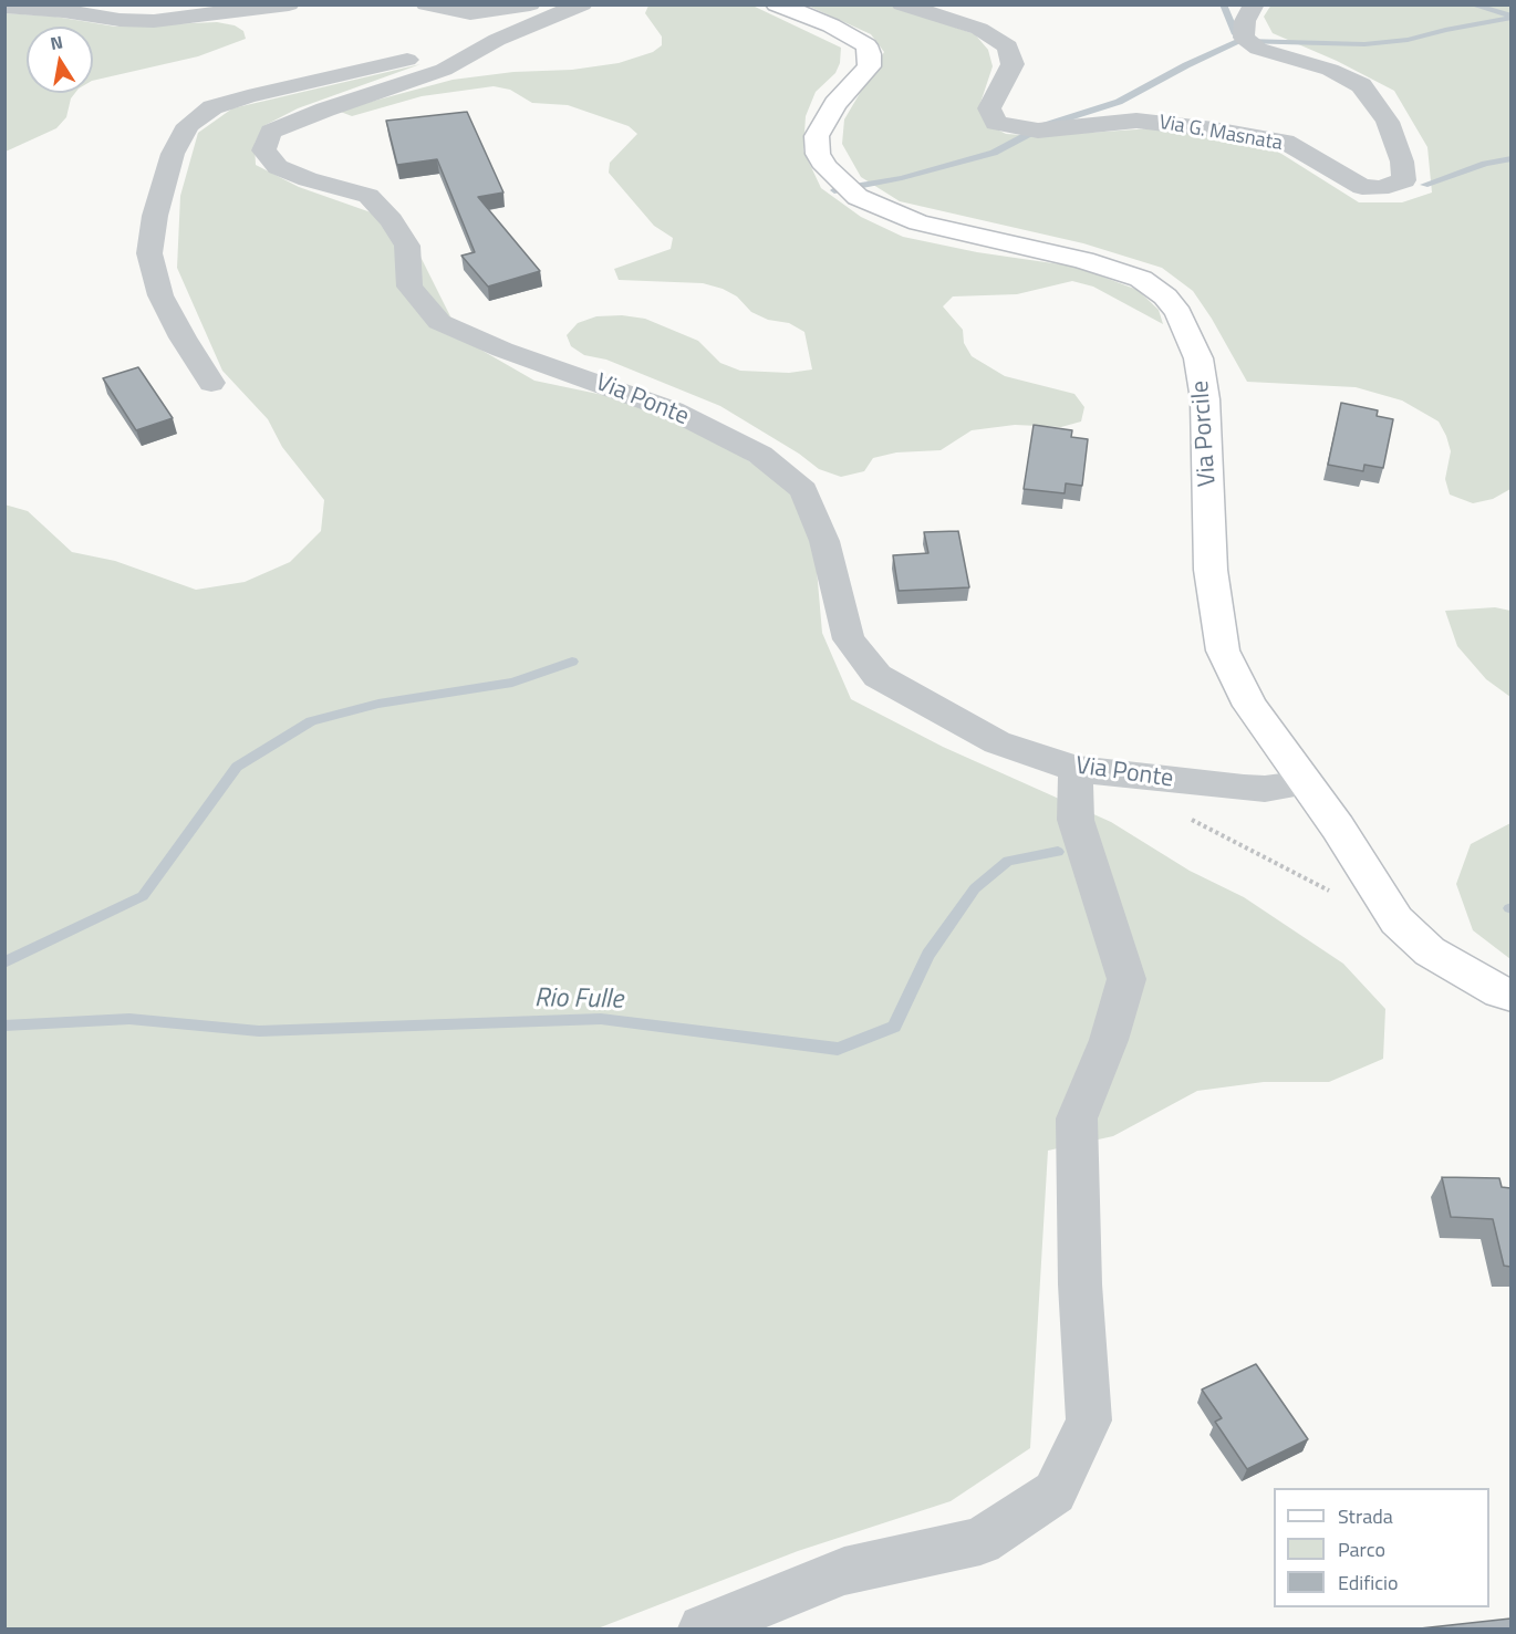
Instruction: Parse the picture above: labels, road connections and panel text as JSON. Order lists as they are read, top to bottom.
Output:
{
  "streets": {
    "street": ["Via G. Masnata", "Via Ponte", "Via Porcile"]
  },
  "crossings": [
    ["Via Ponte", "Via Porcile"]
  ],
  "water": ["Rio Fulle"],
  "legend": ["Strada", "Parco", "Edificio"],
  "north": "top"
}
